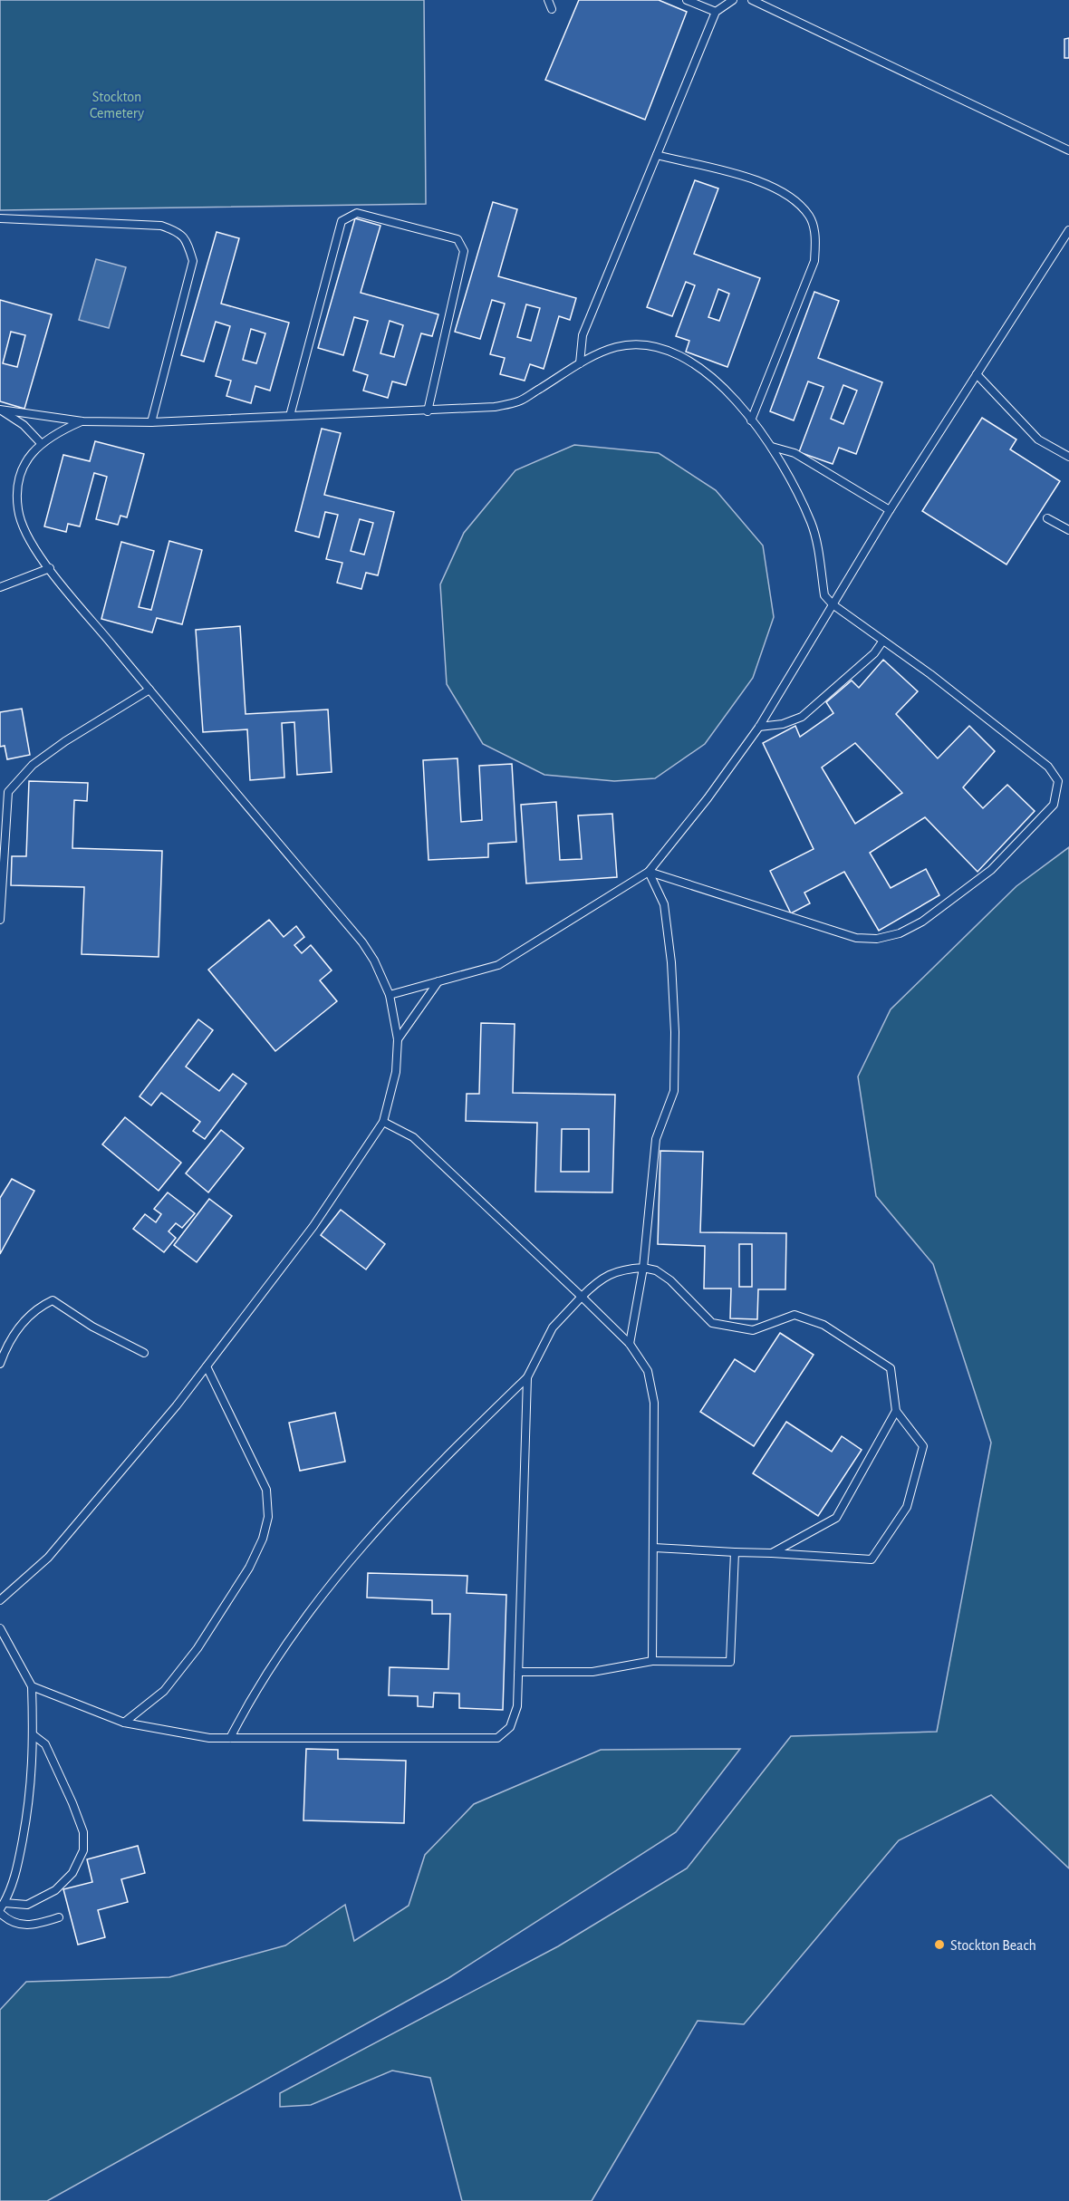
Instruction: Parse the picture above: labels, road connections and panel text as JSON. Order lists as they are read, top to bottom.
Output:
{
  "parks": ["Stockton Cemetery"],
  "places": ["Stockton Beach"]
}
